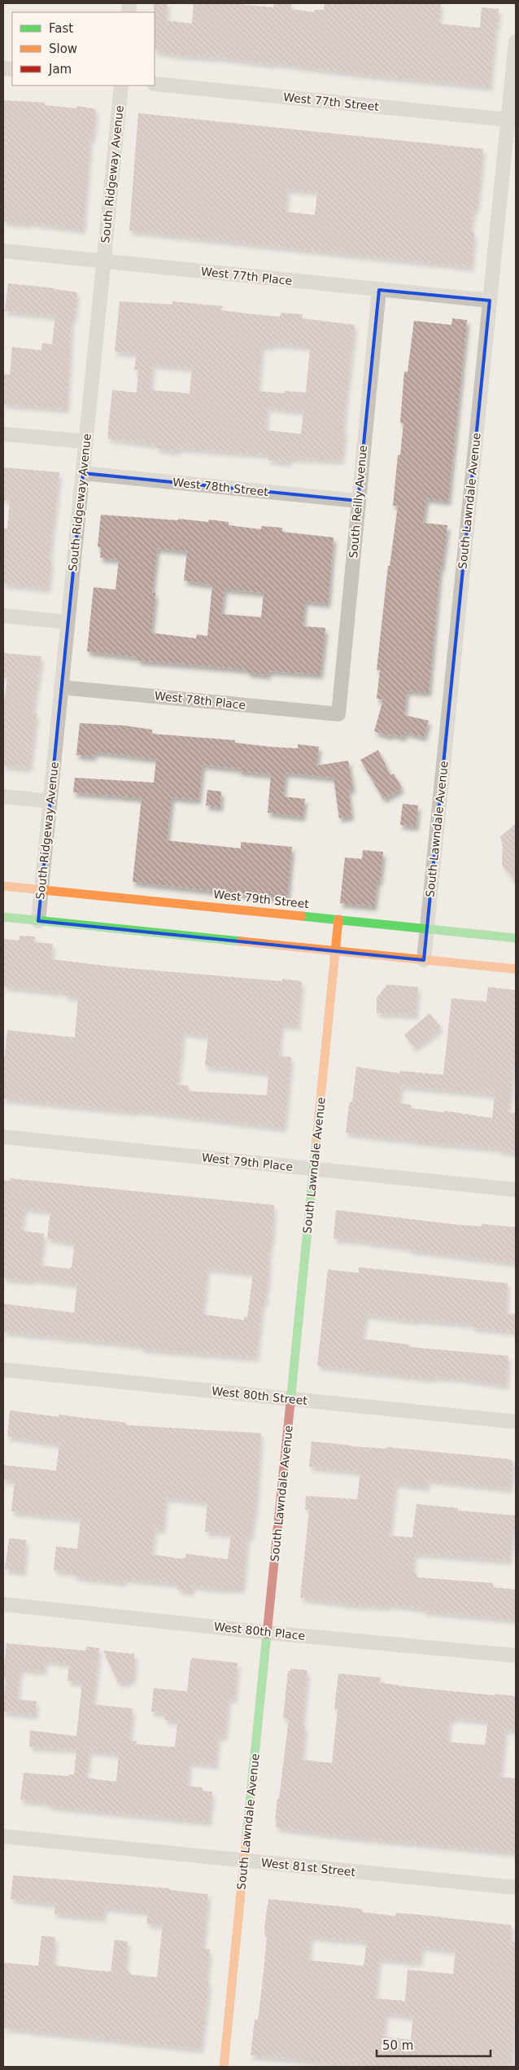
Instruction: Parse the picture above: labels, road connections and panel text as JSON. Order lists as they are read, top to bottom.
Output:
{
  "streets": {
    "street": [
      "West 77th Street",
      "South Ridgeway Avenue",
      "West 77th Place",
      "West 78th Street",
      "South Lawndale Avenue",
      "South Reilly Avenue",
      "West 78th Place",
      "West 79th Street",
      "West 79th Place",
      "West 80th Street",
      "West 80th Place",
      "West 81st Street"
    ]
  },
  "crossings": [
    ["West 77th Street", "South Lawndale Avenue"],
    ["South Ridgeway Avenue", "West 77th Place"],
    ["South Ridgeway Avenue", "West 78th Street"],
    ["South Ridgeway Avenue", "West 78th Place"],
    ["South Ridgeway Avenue", "West 79th Street"],
    ["West 77th Place", "South Lawndale Avenue"],
    ["West 77th Place", "South Reilly Avenue"],
    ["West 78th Street", "South Reilly Avenue"],
    ["South Lawndale Avenue", "West 79th Street"],
    ["South Lawndale Avenue", "West 79th Place"],
    ["South Lawndale Avenue", "West 80th Street"],
    ["South Lawndale Avenue", "West 80th Place"],
    ["South Lawndale Avenue", "West 81st Street"],
    ["South Reilly Avenue", "West 78th Place"]
  ],
  "legend": ["Fast", "Slow", "Jam"],
  "scale_bar": "50 m"
}
